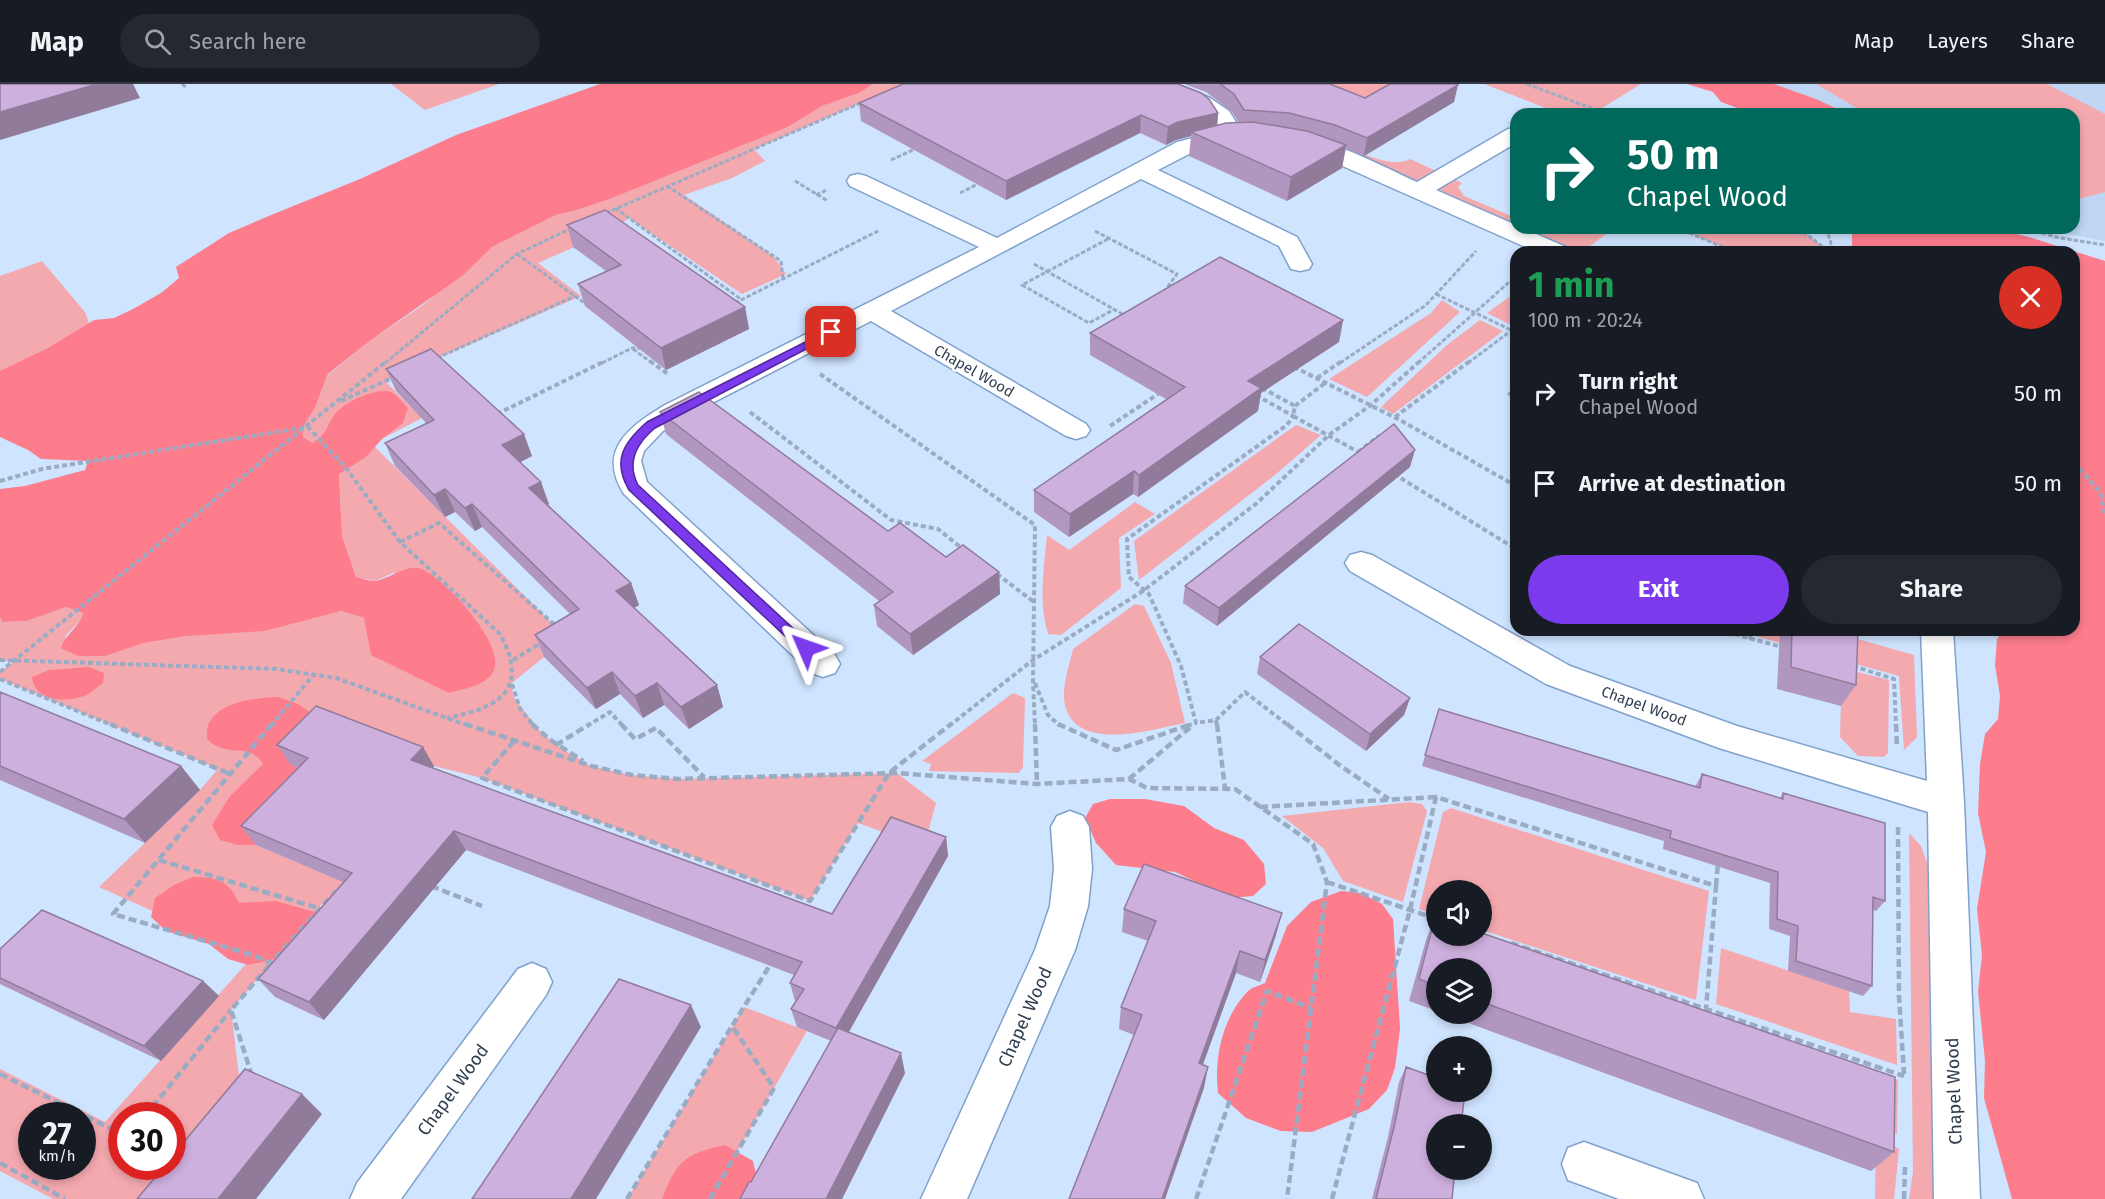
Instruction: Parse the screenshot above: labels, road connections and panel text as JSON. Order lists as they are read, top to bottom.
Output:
{
  "streets": {
    "street": ["Chapel Wood"]
  },
  "page": {
    "header": "Map",
    "search": "Search here",
    "nav": ["Map", "Layers", "Share"],
    "turn": ["50 m", "Chapel Wood"],
    "heading": ["1 min", "100 m · 20:24"],
    "list": [
      {
        "name": "Turn right",
        "note": "Chapel Wood",
        "value": "50 m"
      },
      {
        "name": "Arrive at destination",
        "value": "50 m"
      }
    ],
    "buttons": ["Exit", "Share"],
    "map_buttons": ["+", "−"],
    "speed": "27 km/h",
    "limit": "30"
  }
}
